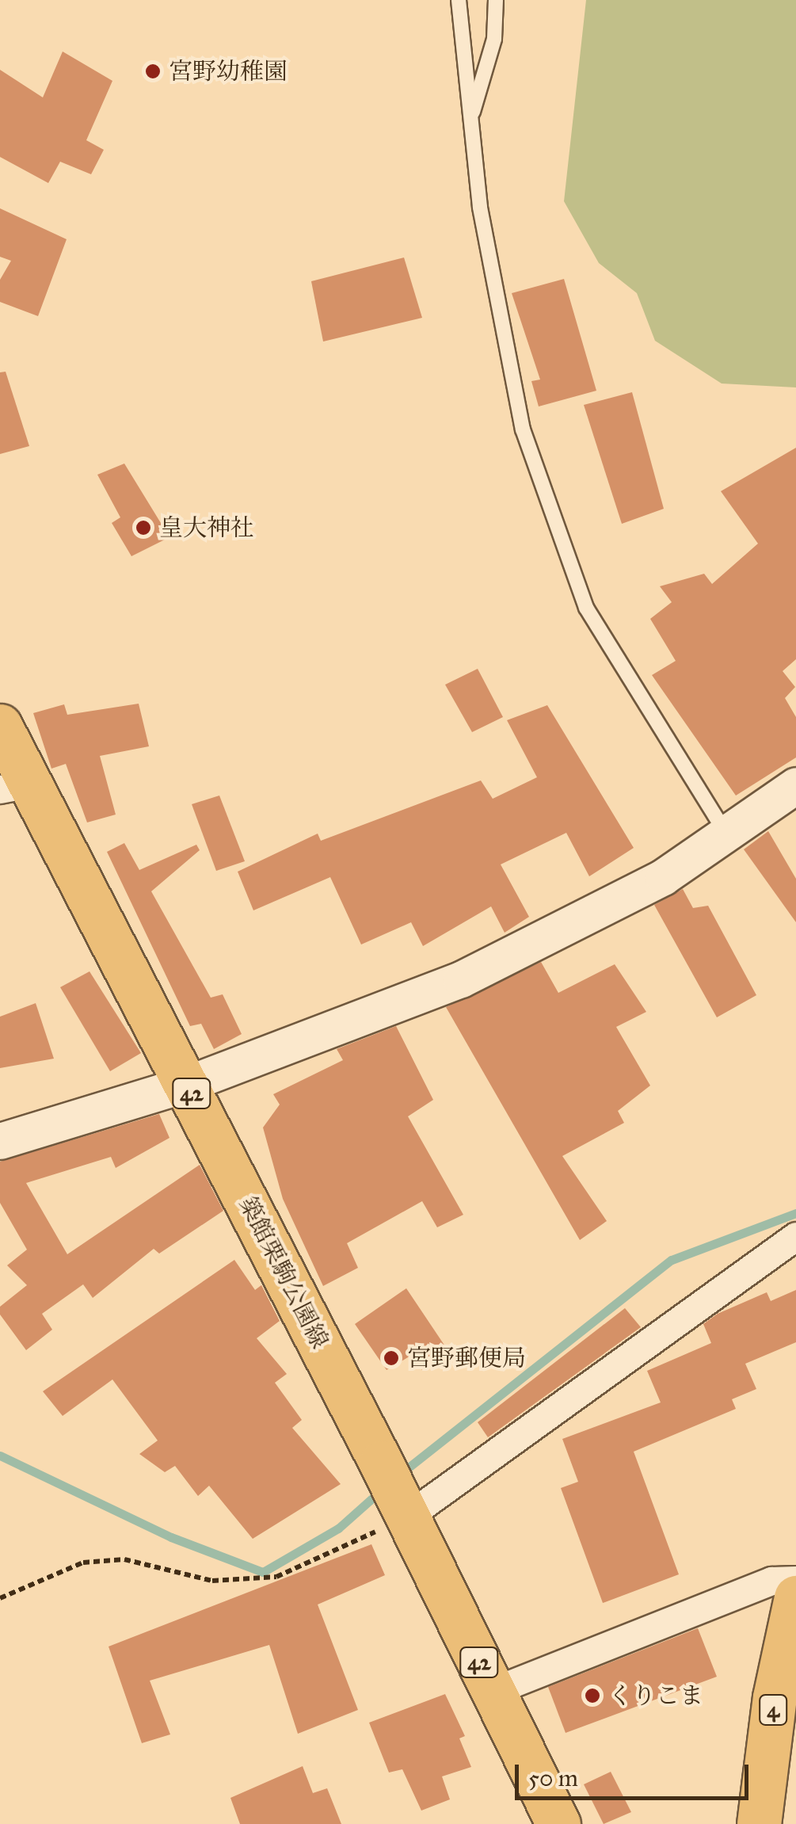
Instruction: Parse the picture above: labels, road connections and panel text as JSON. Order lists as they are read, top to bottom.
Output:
{
  "streets": {
    "main road": ["42", "築館栗駒公園線", "4"]
  },
  "places": [
    "宮野幼稚園",
    "皇大神社",
    "宮野郵便局",
    "くりこま"
  ],
  "scale_bar": "50 m"
}
